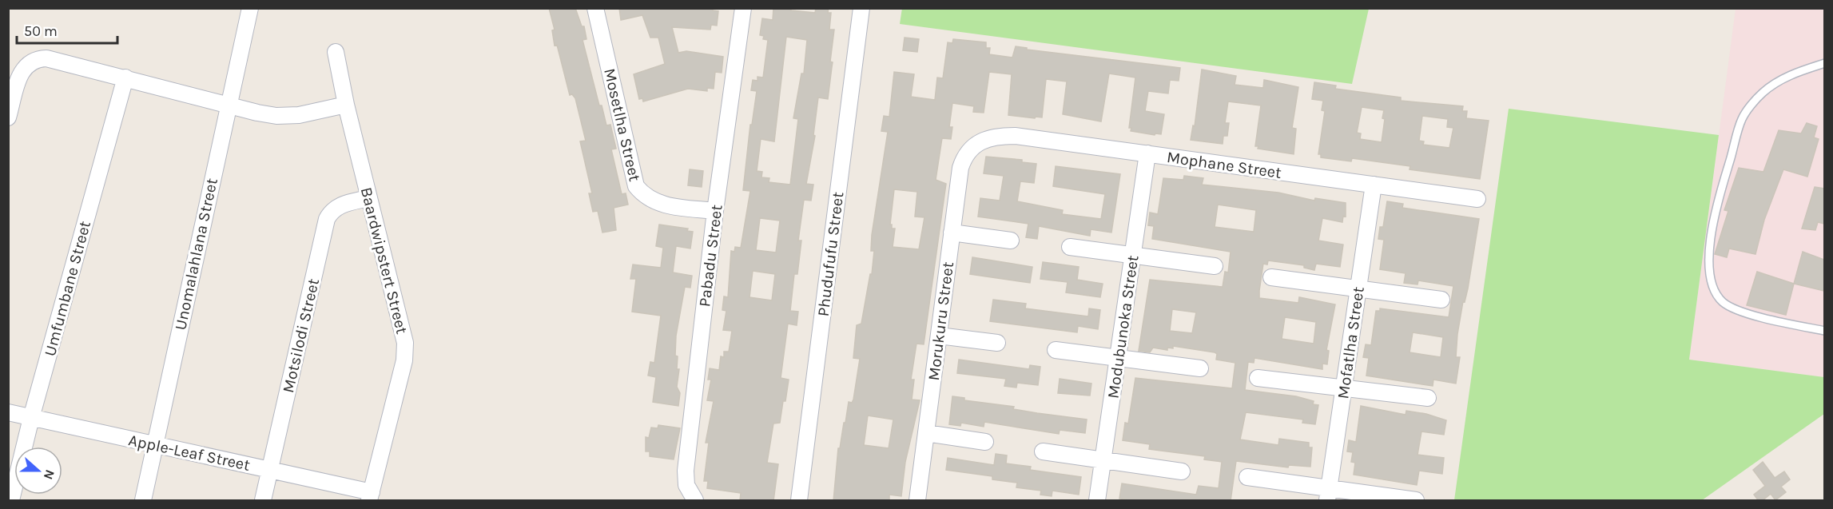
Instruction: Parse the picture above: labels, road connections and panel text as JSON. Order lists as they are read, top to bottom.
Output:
{
  "streets": {
    "street": [
      "Mosetlha Street",
      "Mophane Street",
      "Unomalahlana Street",
      "Phudufufu Street",
      "Pabadu Street",
      "Baardwipstert Street",
      "Umfumbane Street",
      "Morukuru Street",
      "Modubunoka Street",
      "Motsilodi Street",
      "Mofatlha Street",
      "Apple-Leaf Street"
    ]
  },
  "crossings": [
    ["Mosetlha Street", "Pabadu Street"],
    ["Mophane Street", "Morukuru Street"],
    ["Mophane Street", "Modubunoka Street"],
    ["Mophane Street", "Mofatlha Street"],
    ["Unomalahlana Street", "Apple-Leaf Street"],
    ["Baardwipstert Street", "Motsilodi Street"],
    ["Baardwipstert Street", "Apple-Leaf Street"],
    ["Umfumbane Street", "Apple-Leaf Street"],
    ["Motsilodi Street", "Apple-Leaf Street"]
  ],
  "scale_bar": "50 m",
  "north": "right"
}
